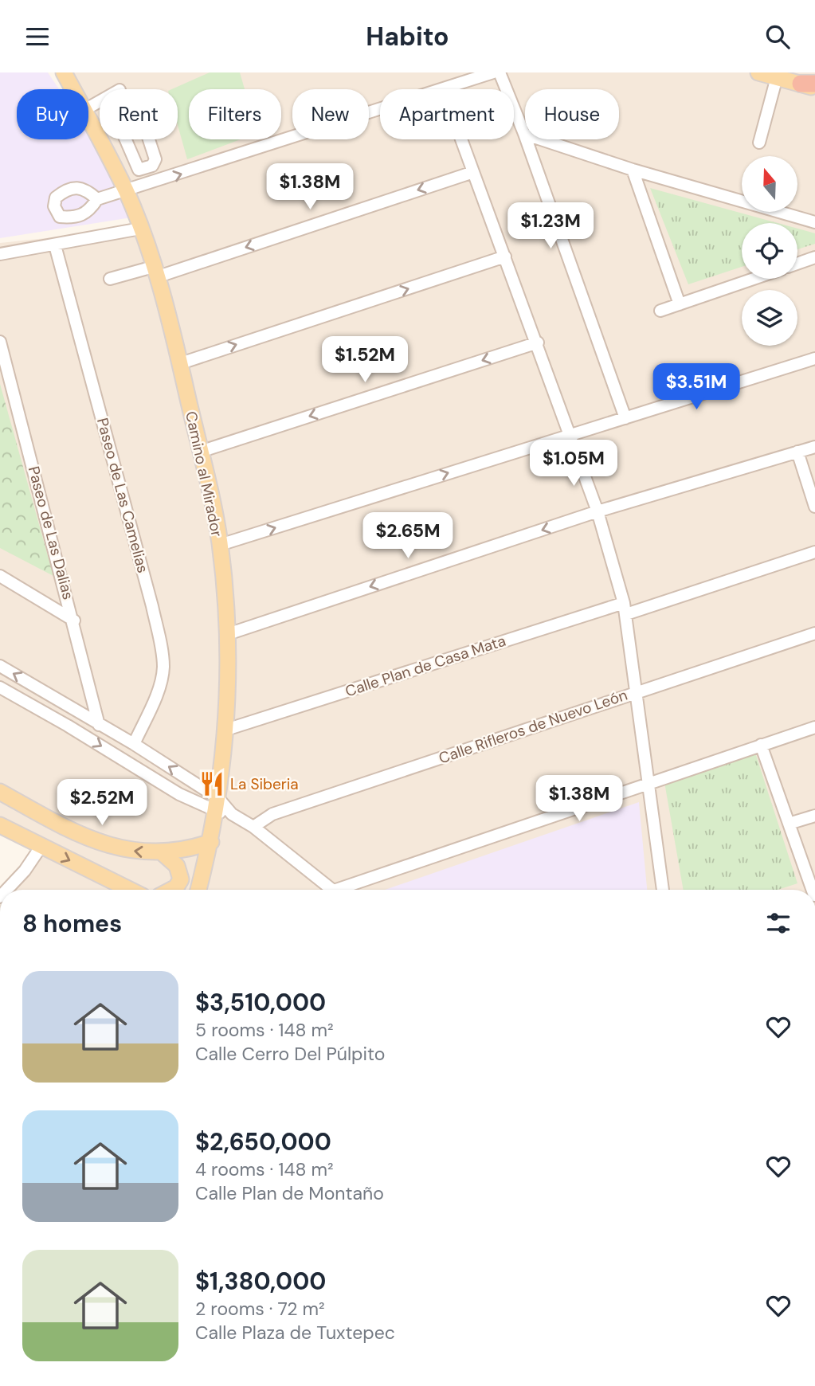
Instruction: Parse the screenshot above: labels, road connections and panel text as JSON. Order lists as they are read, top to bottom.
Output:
{
  "streets": {
    "main road": ["Camino al Mirador"],
    "street": [
      "Paseo de Las Camelias",
      "Paseo de Las Dalias",
      "Calle Plan de Casa Mata",
      "Calle Rifleros de Nuevo León"
    ]
  },
  "crossings": [
    ["Camino al Mirador", "Calle Plan de Casa Mata"]
  ],
  "places": {
    "restaurant": ["La Siberia"]
  },
  "north": "top",
  "page": {
    "header": "Habito",
    "chip": [
      "Buy",
      "Rent",
      "Filters",
      "New",
      "Apartment",
      "House"
    ],
    "price": [
      "$1.38M",
      "$1.23M",
      "$1.52M",
      "$3.51M",
      "$1.05M",
      "$2.65M",
      "$1.38M",
      "$2.52M"
    ],
    "heading": "8 homes",
    "list": [
      {
        "name": "$3,510,000",
        "note": "5 rooms · 148 m² · Calle Cerro Del Púlpito"
      },
      {
        "name": "$2,650,000",
        "note": "4 rooms · 148 m² · Calle Plan de Montaño"
      },
      {
        "name": "$1,380,000",
        "note": "2 rooms · 72 m² · Calle Plaza de Tuxtepec"
      }
    ]
  }
}
